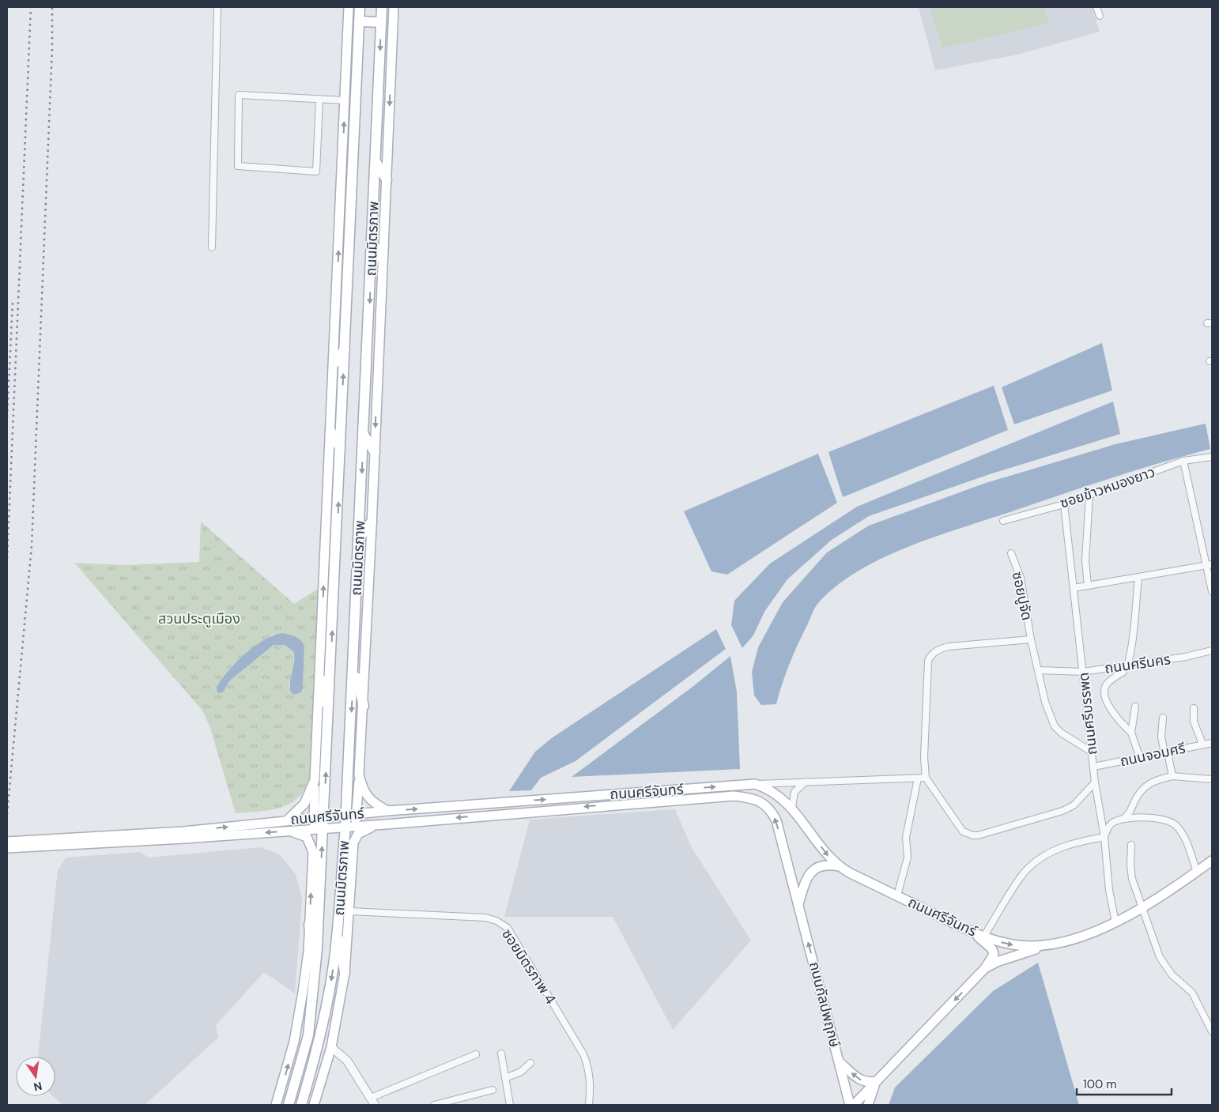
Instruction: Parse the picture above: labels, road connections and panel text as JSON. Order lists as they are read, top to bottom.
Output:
{
  "streets": {
    "main road": ["ถนนมิตรภาพ", "ถนนศรีจันทร์", "ถนนกัลปพฤกษ์"],
    "street": [
      "ซอยข้าวหมองยาว",
      "ซอยปูจัด",
      "ถนนศรีนคร",
      "ถนนศรีบรรพด",
      "ถนนจอมศรี",
      "ซอยมิตรภาพ 4"
    ]
  },
  "crossings": [
    ["ถนนมิตรภาพ", "ถนนศรีจันทร์"],
    ["ถนนมิตรภาพ", "ซอยมิตรภาพ 4"],
    ["ซอยข้าวหมองยาว", "ถนนศรีบรรพด"],
    ["ซอยปูจัด", "ถนนศรีนคร"],
    ["ซอยปูจัด", "ถนนศรีบรรพด"],
    ["ถนนศรีนคร", "ถนนศรีบรรพด"],
    ["ถนนศรีบรรพด", "ถนนจอมศรี"],
    ["ถนนศรีบรรพด", "ถนนศรีจันทร์"],
    ["ถนนศรีจันทร์", "ถนนกัลปพฤกษ์"]
  ],
  "one_way": ["ถนนกัลปพฤกษ์"],
  "parks": ["สวนประตูเมือง"],
  "scale_bar": "100 m",
  "north": "bottom"
}
